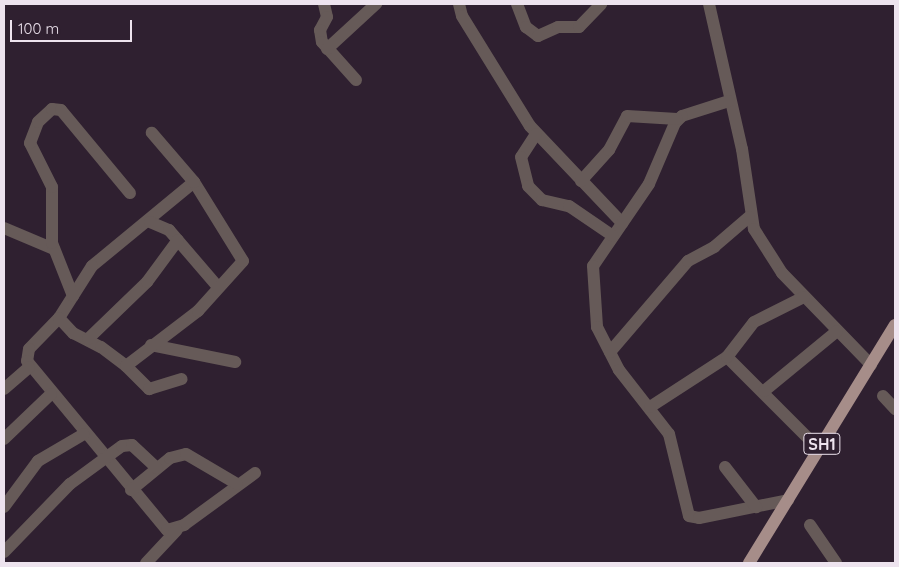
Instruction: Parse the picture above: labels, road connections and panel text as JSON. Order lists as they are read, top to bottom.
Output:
{
  "streets": {
    "main road": ["SH1"]
  },
  "scale_bar": "100 m"
}
